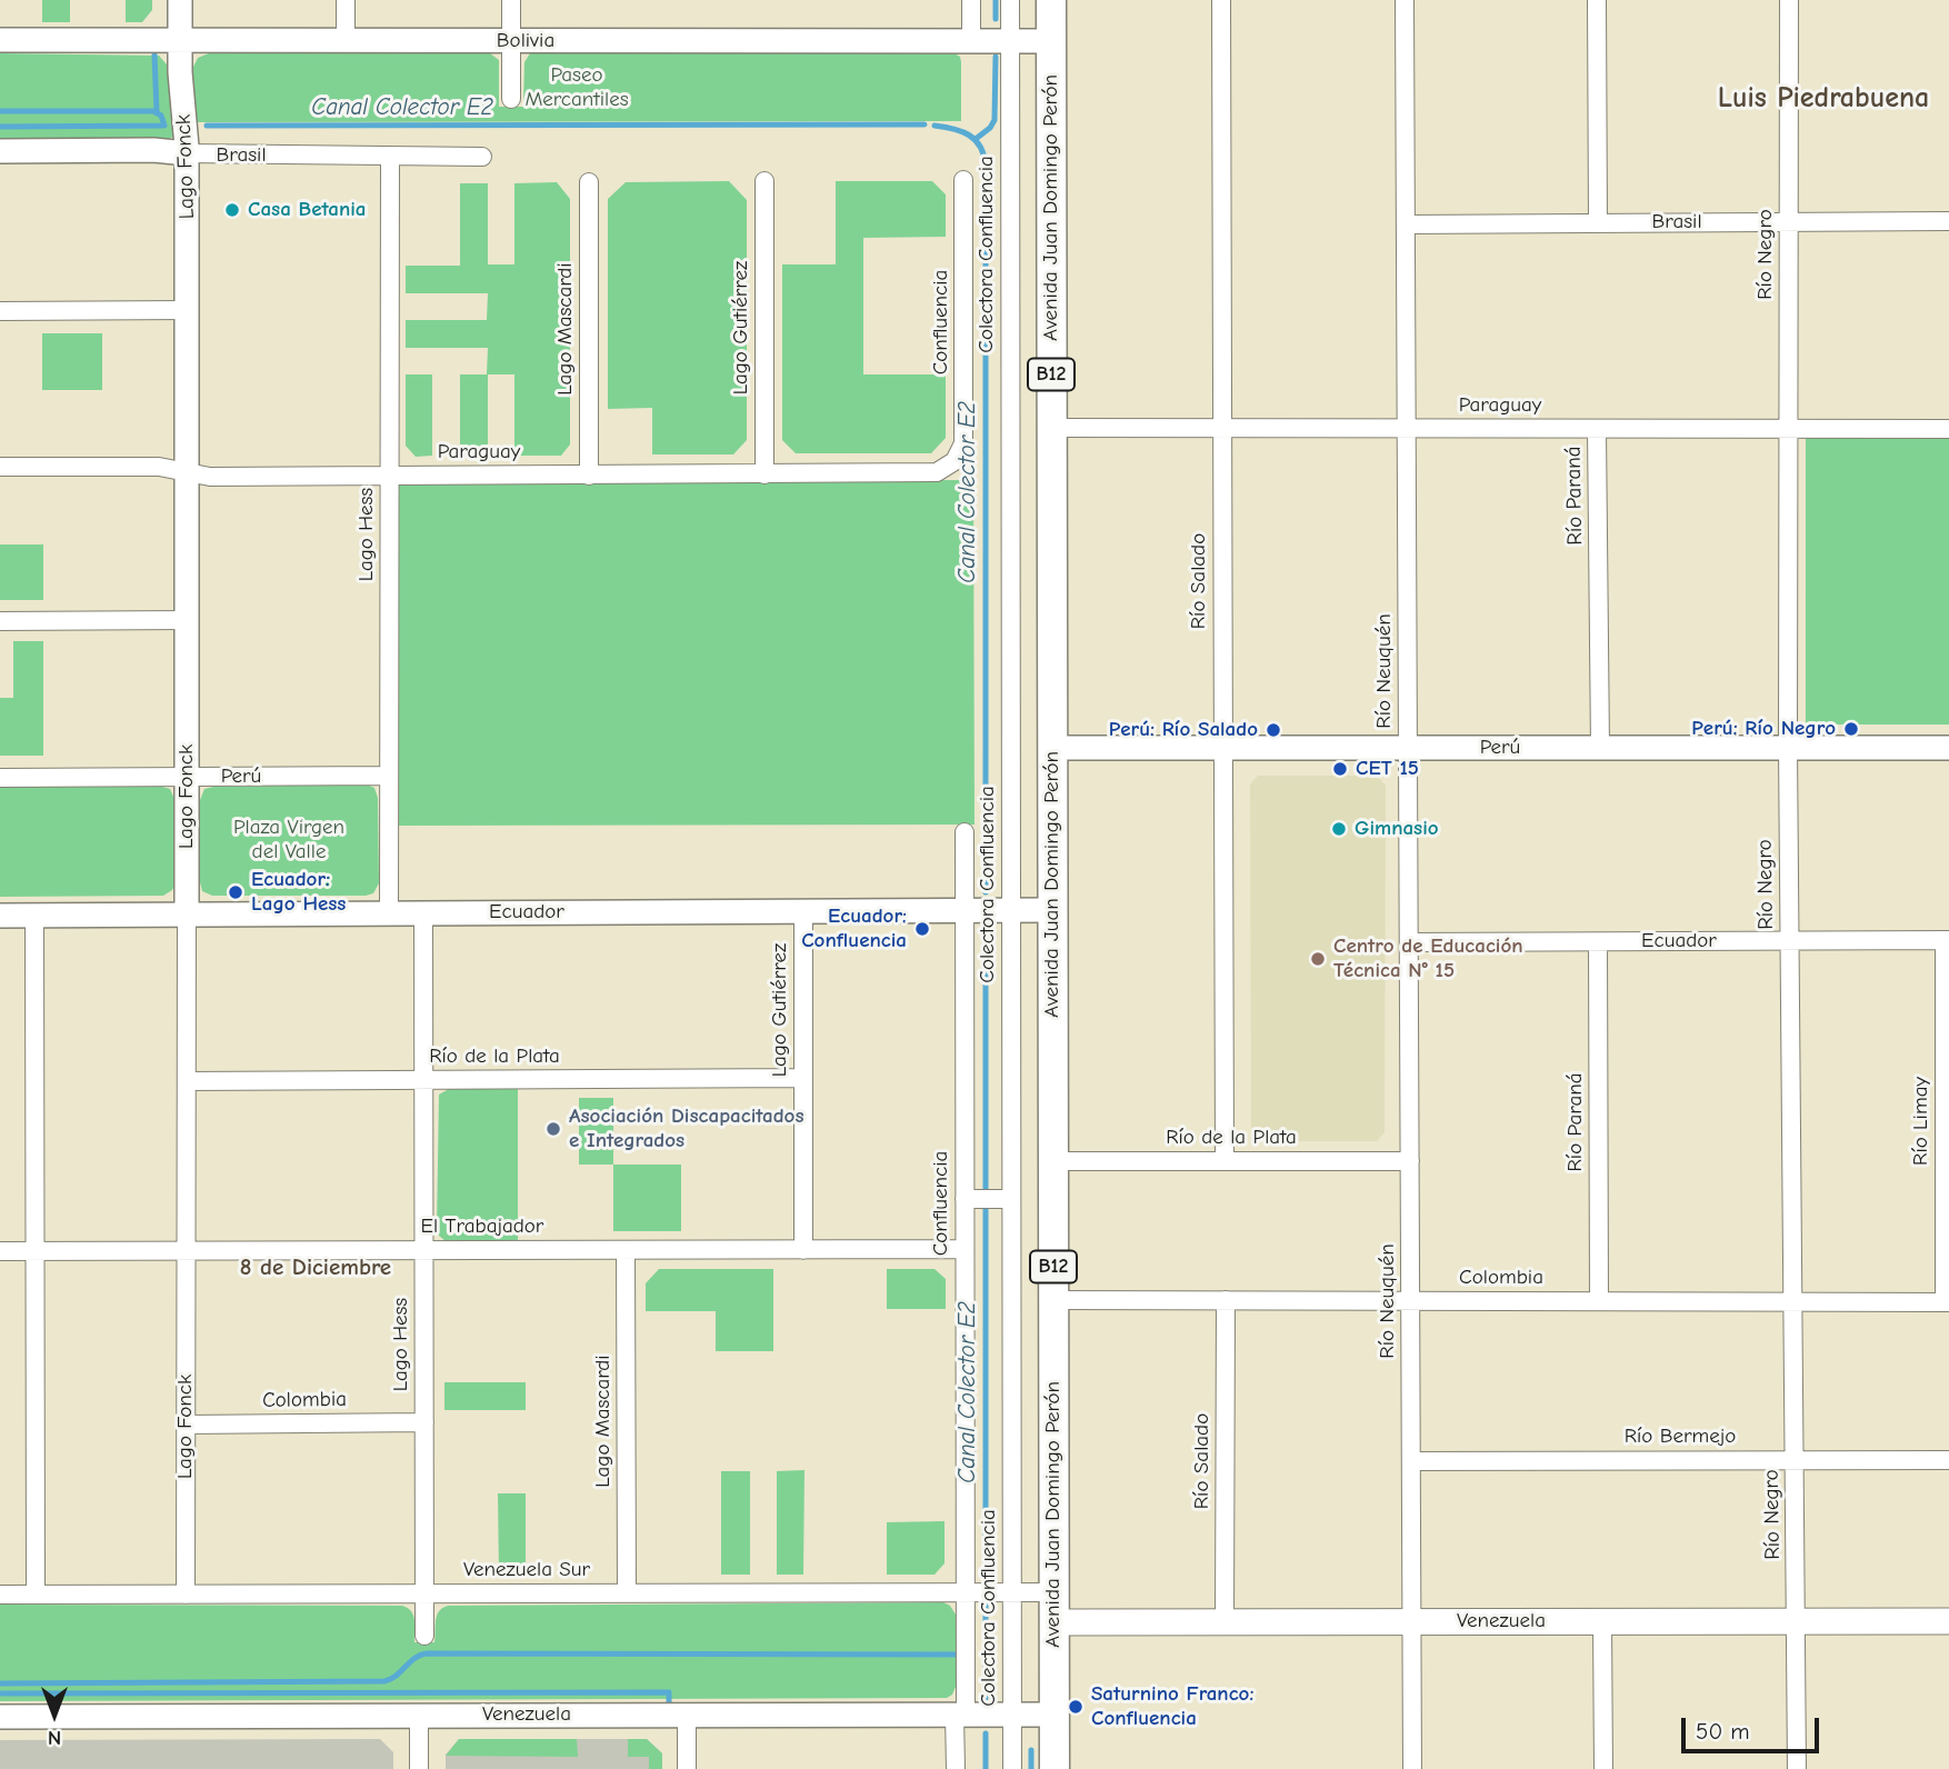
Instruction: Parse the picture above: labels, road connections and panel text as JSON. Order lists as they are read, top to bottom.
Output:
{
  "streets": {
    "main road": ["Avenida Juan Domingo Perón", "B12", "Venezuela"],
    "street": [
      "Bolivia",
      "Brasil",
      "Lago Fonck",
      "Colectora Confluencia",
      "Río Negro",
      "Confluencia",
      "Lago Gutiérrez",
      "Lago Mascardi",
      "Paraguay",
      "Río Paraná",
      "Lago Hess",
      "Río Salado",
      "Río Neuquén",
      "Perú",
      "Ecuador",
      "Río de la Plata",
      "Río Limay",
      "El Trabajador",
      "Colombia",
      "Río Bermejo",
      "Venezuela Sur"
    ]
  },
  "crossings": [
    ["Bolivia", "Lago Fonck"],
    ["Bolivia", "Avenida Juan Domingo Perón"],
    ["Bolivia", "Colectora Confluencia"],
    ["Brasil", "Lago Fonck"],
    ["Brasil", "Río Negro"],
    ["Brasil", "Lago Hess"],
    ["Brasil", "Río Neuquén"],
    ["Lago Fonck", "Paraguay"],
    ["Lago Fonck", "Perú"],
    ["Lago Fonck", "Ecuador"],
    ["Lago Fonck", "Río de la Plata"],
    ["Lago Fonck", "El Trabajador"],
    ["Lago Fonck", "Colombia"],
    ["Lago Fonck", "Venezuela Sur"],
    ["Avenida Juan Domingo Perón", "Paraguay"],
    ["Avenida Juan Domingo Perón", "Perú"],
    ["Avenida Juan Domingo Perón", "Ecuador"],
    ["Avenida Juan Domingo Perón", "Río de la Plata"],
    ["Avenida Juan Domingo Perón", "Colombia"],
    ["Avenida Juan Domingo Perón", "Venezuela Sur"],
    ["Avenida Juan Domingo Perón", "Venezuela"],
    ["Colectora Confluencia", "Ecuador"],
    ["Colectora Confluencia", "Venezuela Sur"],
    ["Colectora Confluencia", "Venezuela"],
    ["Río Negro", "Paraguay"],
    ["Río Negro", "Perú"],
    ["Río Negro", "Ecuador"],
    ["Río Negro", "Colombia"],
    ["Río Negro", "Río Bermejo"],
    ["Río Negro", "Venezuela"],
    ["Confluencia", "Paraguay"],
    ["Confluencia", "Ecuador"],
    ["Confluencia", "El Trabajador"],
    ["Confluencia", "Venezuela Sur"],
    ["Confluencia", "Venezuela"],
    ["Lago Gutiérrez", "Paraguay"],
    ["Lago Gutiérrez", "Ecuador"],
    ["Lago Gutiérrez", "Río de la Plata"],
    ["Lago Gutiérrez", "El Trabajador"],
    ["Lago Mascardi", "Paraguay"],
    ["Lago Mascardi", "El Trabajador"],
    ["Lago Mascardi", "Venezuela Sur"],
    ["Paraguay", "Río Paraná"],
    ["Paraguay", "Lago Hess"],
    ["Paraguay", "Río Salado"],
    ["Paraguay", "Río Neuquén"],
    ["Río Paraná", "Perú"],
    ["Río Paraná", "Ecuador"],
    ["Río Paraná", "Colombia"],
    ["Lago Hess", "Perú"],
    ["Lago Hess", "Ecuador"],
    ["Lago Hess", "Río de la Plata"],
    ["Lago Hess", "El Trabajador"],
    ["Lago Hess", "Colombia"],
    ["Lago Hess", "Venezuela Sur"],
    ["Río Salado", "Perú"],
    ["Río Salado", "Río de la Plata"],
    ["Río Salado", "Colombia"],
    ["Río Salado", "Venezuela"],
    ["Río Neuquén", "Perú"],
    ["Río Neuquén", "Ecuador"],
    ["Río Neuquén", "Río de la Plata"],
    ["Río Neuquén", "Colombia"],
    ["Río Neuquén", "Río Bermejo"],
    ["Río Neuquén", "Venezuela"],
    ["Ecuador", "Río Limay"],
    ["Río Limay", "Colombia"]
  ],
  "districts": ["Luis Piedrabuena", "8 de Diciembre"],
  "water": ["Canal Colector E2"],
  "parks": ["Paseo Mercantiles", "Plaza Virgen del Valle"],
  "places": [
    "Casa Betania",
    "Perú: Río Negro",
    "Perú: Río Salado",
    "CET 15",
    "Gimnasio",
    "Ecuador: Lago Hess",
    "Ecuador: Confluencia",
    "Centro de Educación Técnica N° 15",
    "Asociación Discapacitados e Integrados",
    "Saturnino Franco: Confluencia"
  ],
  "scale_bar": "50 m",
  "north": "bottom"
}
